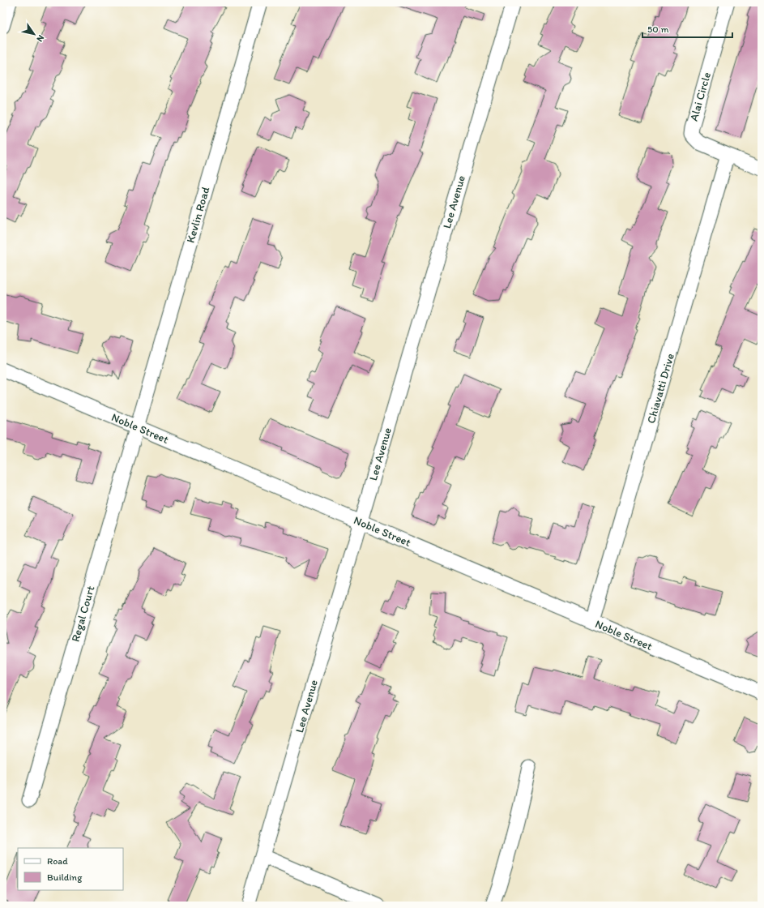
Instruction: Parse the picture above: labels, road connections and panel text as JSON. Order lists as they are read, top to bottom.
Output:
{
  "streets": {
    "street": [
      "Alai Circle",
      "Lee Avenue",
      "Kevlin Road",
      "Chiavatti Drive",
      "Noble Street",
      "Regal Court"
    ]
  },
  "crossings": [
    ["Alai Circle", "Chiavatti Drive"],
    ["Lee Avenue", "Noble Street"],
    ["Kevlin Road", "Noble Street"],
    ["Kevlin Road", "Regal Court"],
    ["Chiavatti Drive", "Noble Street"],
    ["Noble Street", "Regal Court"]
  ],
  "legend": ["Road", "Building"],
  "scale_bar": "50 m",
  "north": "bottom right"
}
